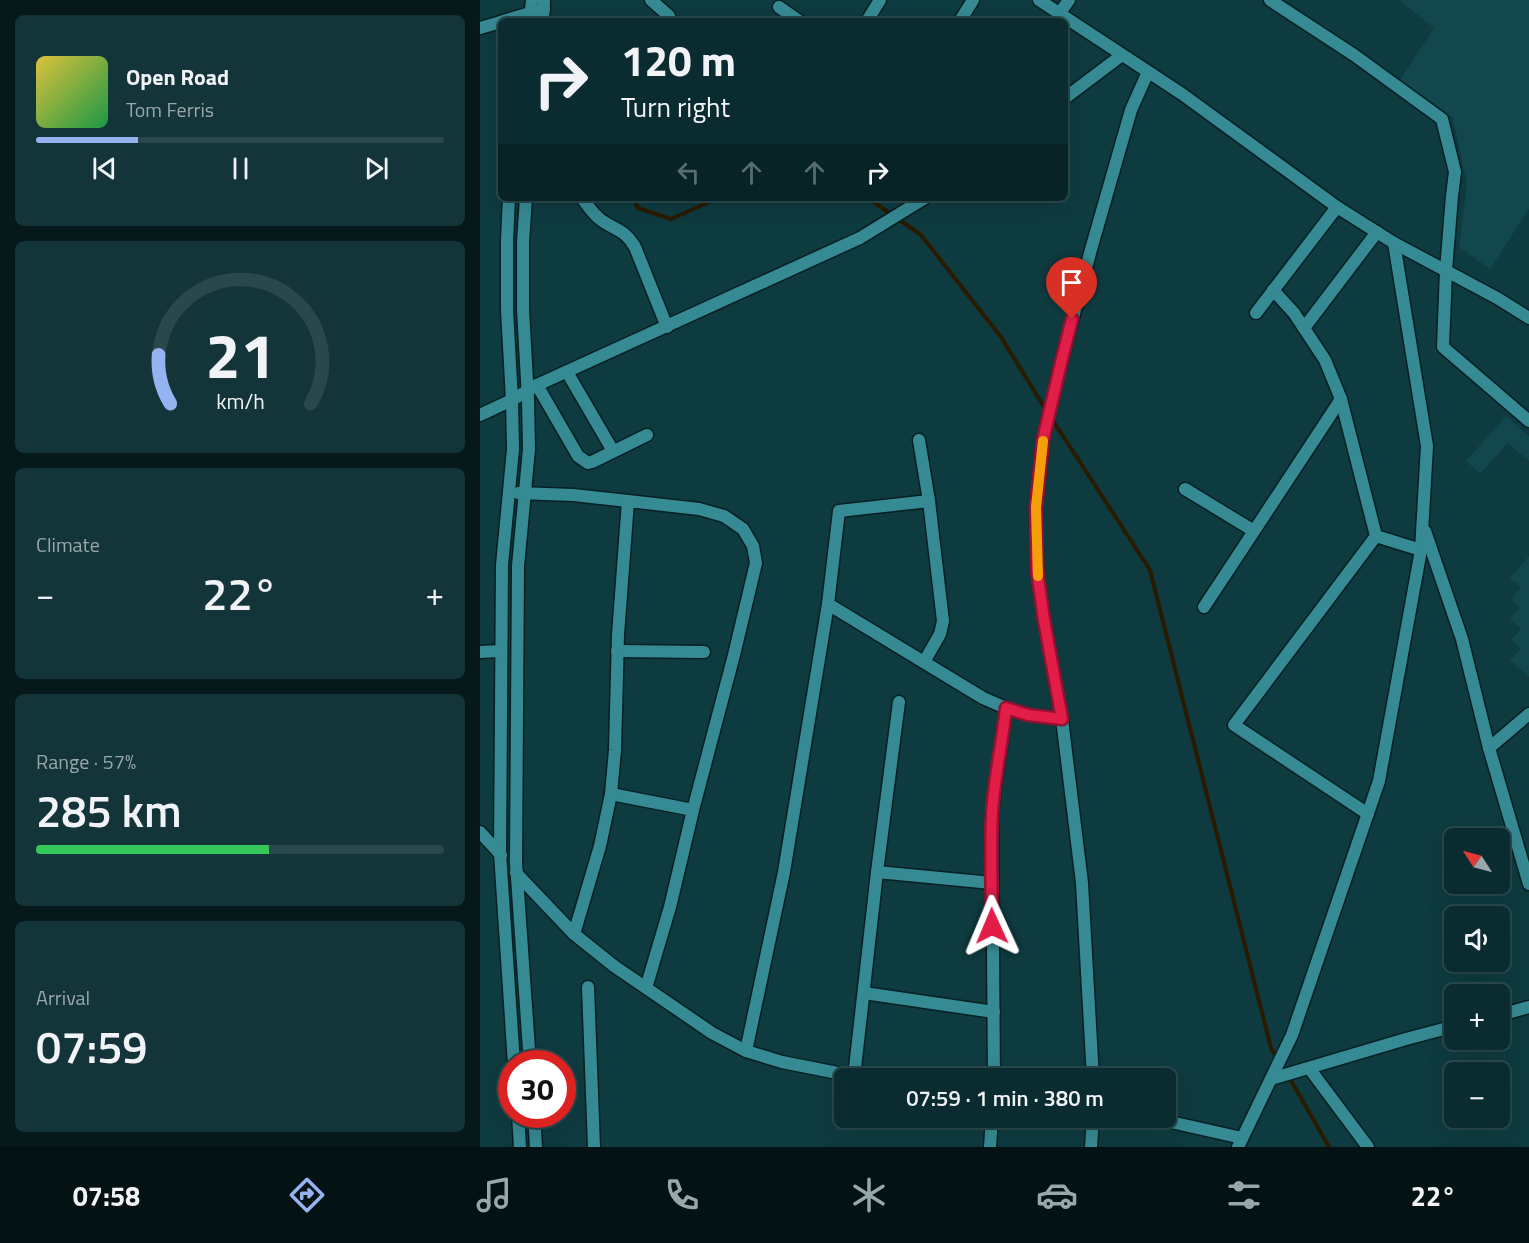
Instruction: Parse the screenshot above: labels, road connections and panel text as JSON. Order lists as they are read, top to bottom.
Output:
{
  "north": "top left",
  "page": {
    "turn": ["120 m", "Turn right"],
    "song": ["Open Road", "Tom Ferris"],
    "tile": [
      "Climate",
      ["Range · 57%", "285 km"],
      ["Arrival", "07:59"]
    ],
    "heat": ["−", "22°", "+"],
    "map_buttons": ["+", "−"],
    "limit": "30",
    "trip": "07:59 · 1 min · 380 m",
    "tabs": ["07:58", "22°"],
    "gauge": ["21", "km/h"]
  }
}
